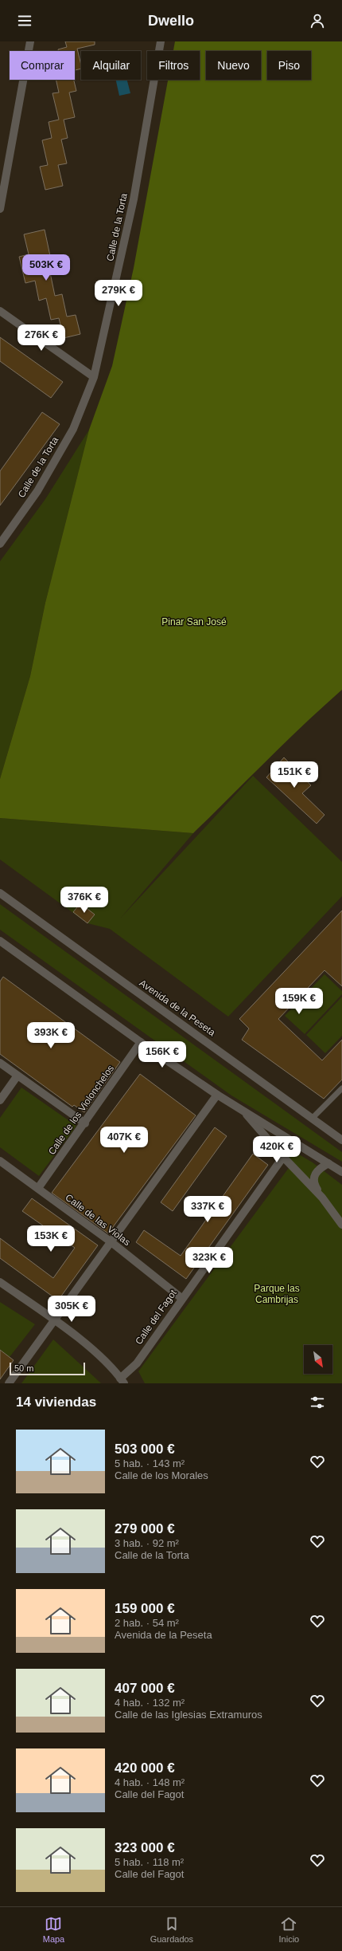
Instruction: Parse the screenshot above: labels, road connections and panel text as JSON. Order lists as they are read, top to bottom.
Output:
{
  "streets": {
    "street": [
      "Calle de la Torta",
      "Avenida de la Peseta",
      "Calle de los Violonchelos",
      "Calle de las Violas",
      "Calle del Fagot"
    ]
  },
  "crossings": [
    ["Calle de los Violonchelos", "Calle de las Violas"],
    ["Calle de las Violas", "Calle del Fagot"]
  ],
  "parks": ["Pinar San José", "Parque las Cambrijas"],
  "scale_bar": "50 m",
  "north": "bottom right",
  "page": {
    "header": "Dwello",
    "chip": [
      "Comprar",
      "Alquilar",
      "Filtros",
      "Nuevo",
      "Piso"
    ],
    "price": [
      "503K €",
      "279K €",
      "276K €",
      "151K €",
      "376K €",
      "159K €",
      "393K €",
      "156K €",
      "407K €",
      "420K €",
      "337K €",
      "153K €",
      "323K €",
      "305K €"
    ],
    "scale": "50 m",
    "heading": "14 viviendas",
    "list": [
      {
        "name": "503 000 €",
        "note": "5 hab. · 143 m² · Calle de los Morales"
      },
      {
        "name": "279 000 €",
        "note": "3 hab. · 92 m² · Calle de la Torta"
      },
      {
        "name": "159 000 €",
        "note": "2 hab. · 54 m² · Avenida de la Peseta"
      },
      {
        "name": "407 000 €",
        "note": "4 hab. · 132 m² · Calle de las Iglesias Extramuros"
      },
      {
        "name": "420 000 €",
        "note": "4 hab. · 148 m² · Calle del Fagot"
      },
      {
        "name": "323 000 €",
        "note": "5 hab. · 118 m² · Calle del Fagot"
      }
    ],
    "tabs": ["Mapa", "Guardados", "Inicio"]
  }
}
